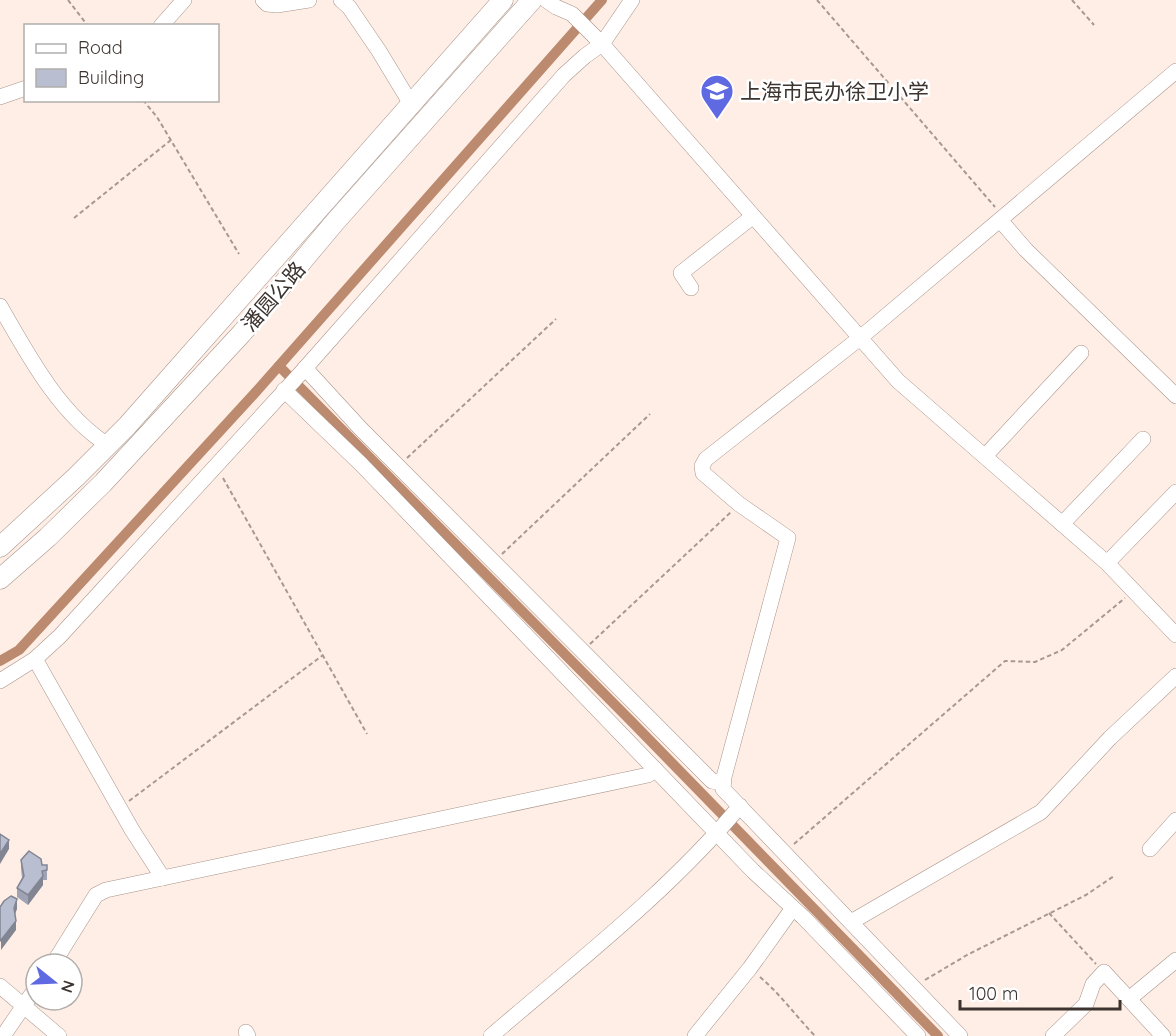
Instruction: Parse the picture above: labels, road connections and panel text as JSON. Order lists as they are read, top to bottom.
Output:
{
  "streets": {
    "main road": ["潘圆公路"]
  },
  "places": {
    "school or university": ["上海市民办徐卫小学"]
  },
  "legend": ["Road", "Building"],
  "scale_bar": "100 m",
  "north": "right"
}
